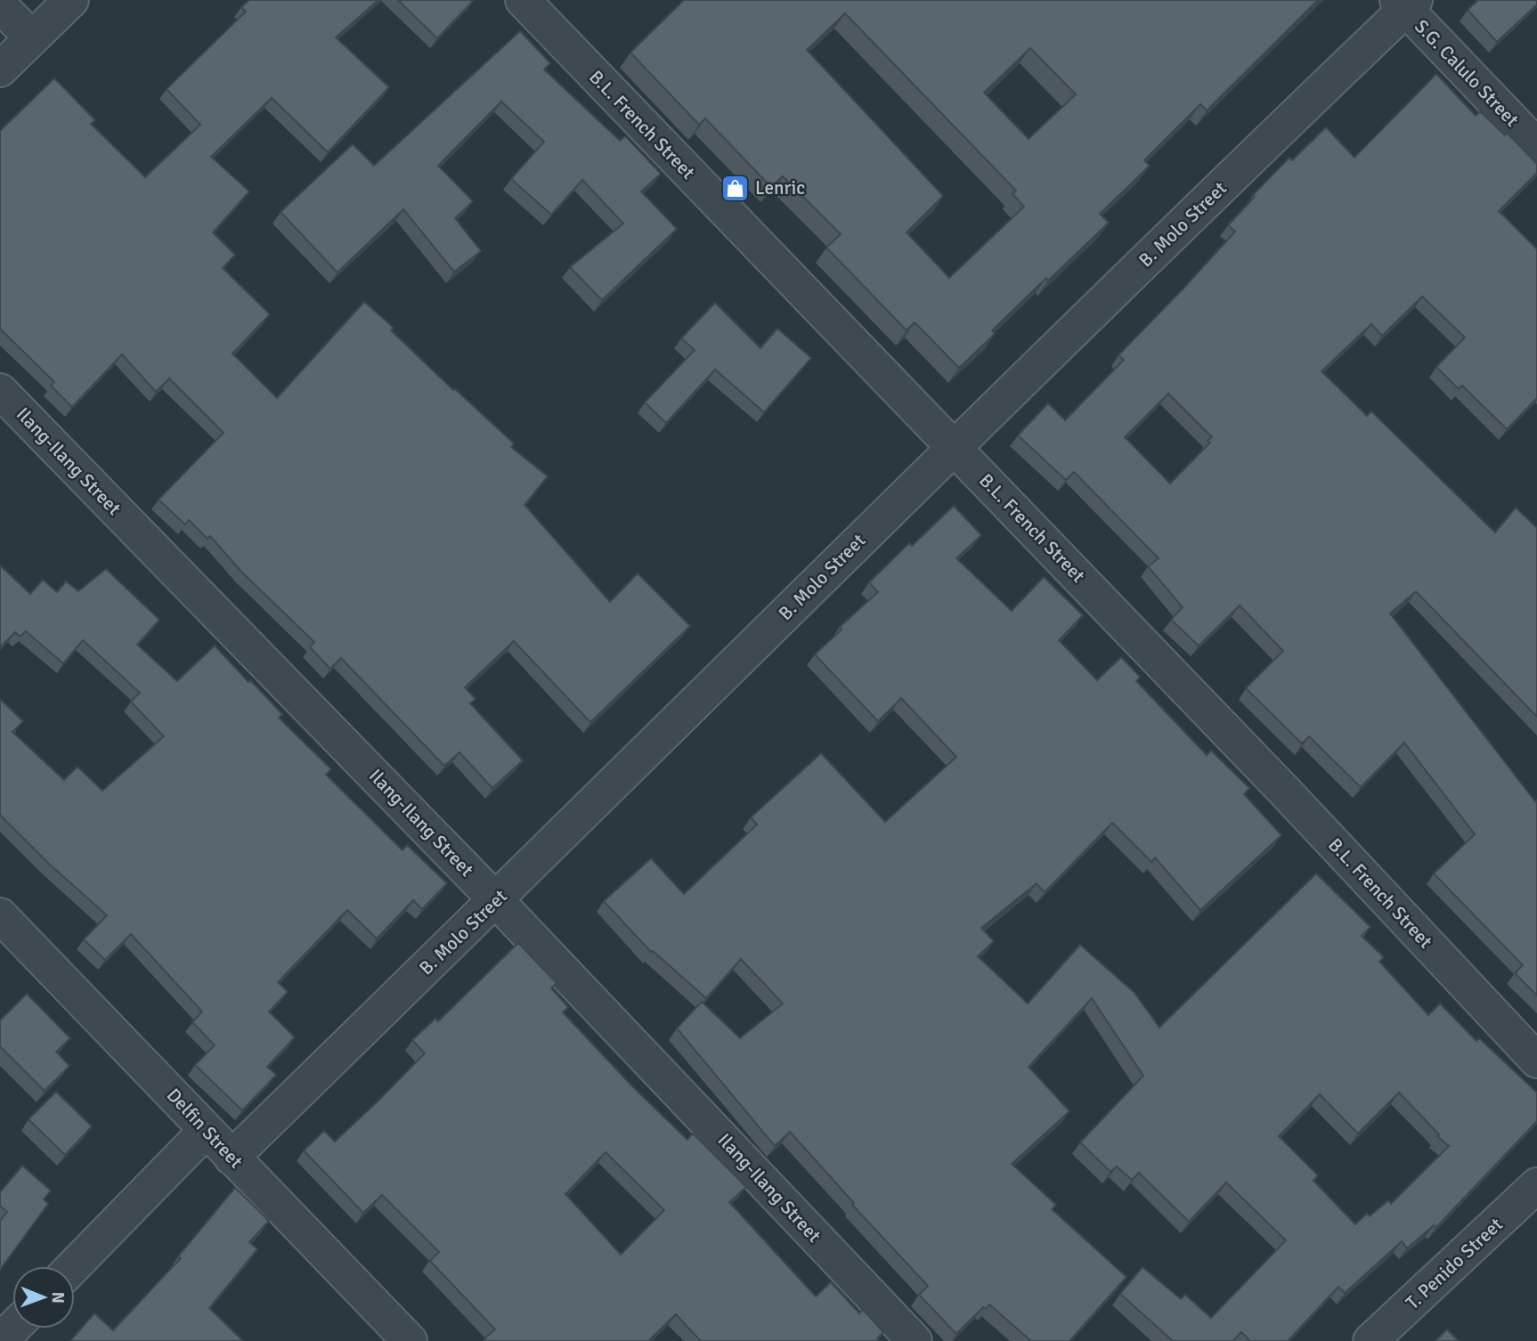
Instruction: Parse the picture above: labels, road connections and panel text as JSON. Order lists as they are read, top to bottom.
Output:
{
  "streets": {
    "street": [
      "S.G. Calulo Street",
      "B.L. French Street",
      "B. Molo Street",
      "Ilang-Ilang Street",
      "Delfin Street",
      "T. Penido Street"
    ]
  },
  "crossings": [
    ["S.G. Calulo Street", "B. Molo Street"],
    ["B.L. French Street", "B. Molo Street"],
    ["B. Molo Street", "Ilang-Ilang Street"],
    ["B. Molo Street", "Delfin Street"]
  ],
  "places": {
    "shop": ["Lenric"]
  },
  "north": "right"
}
